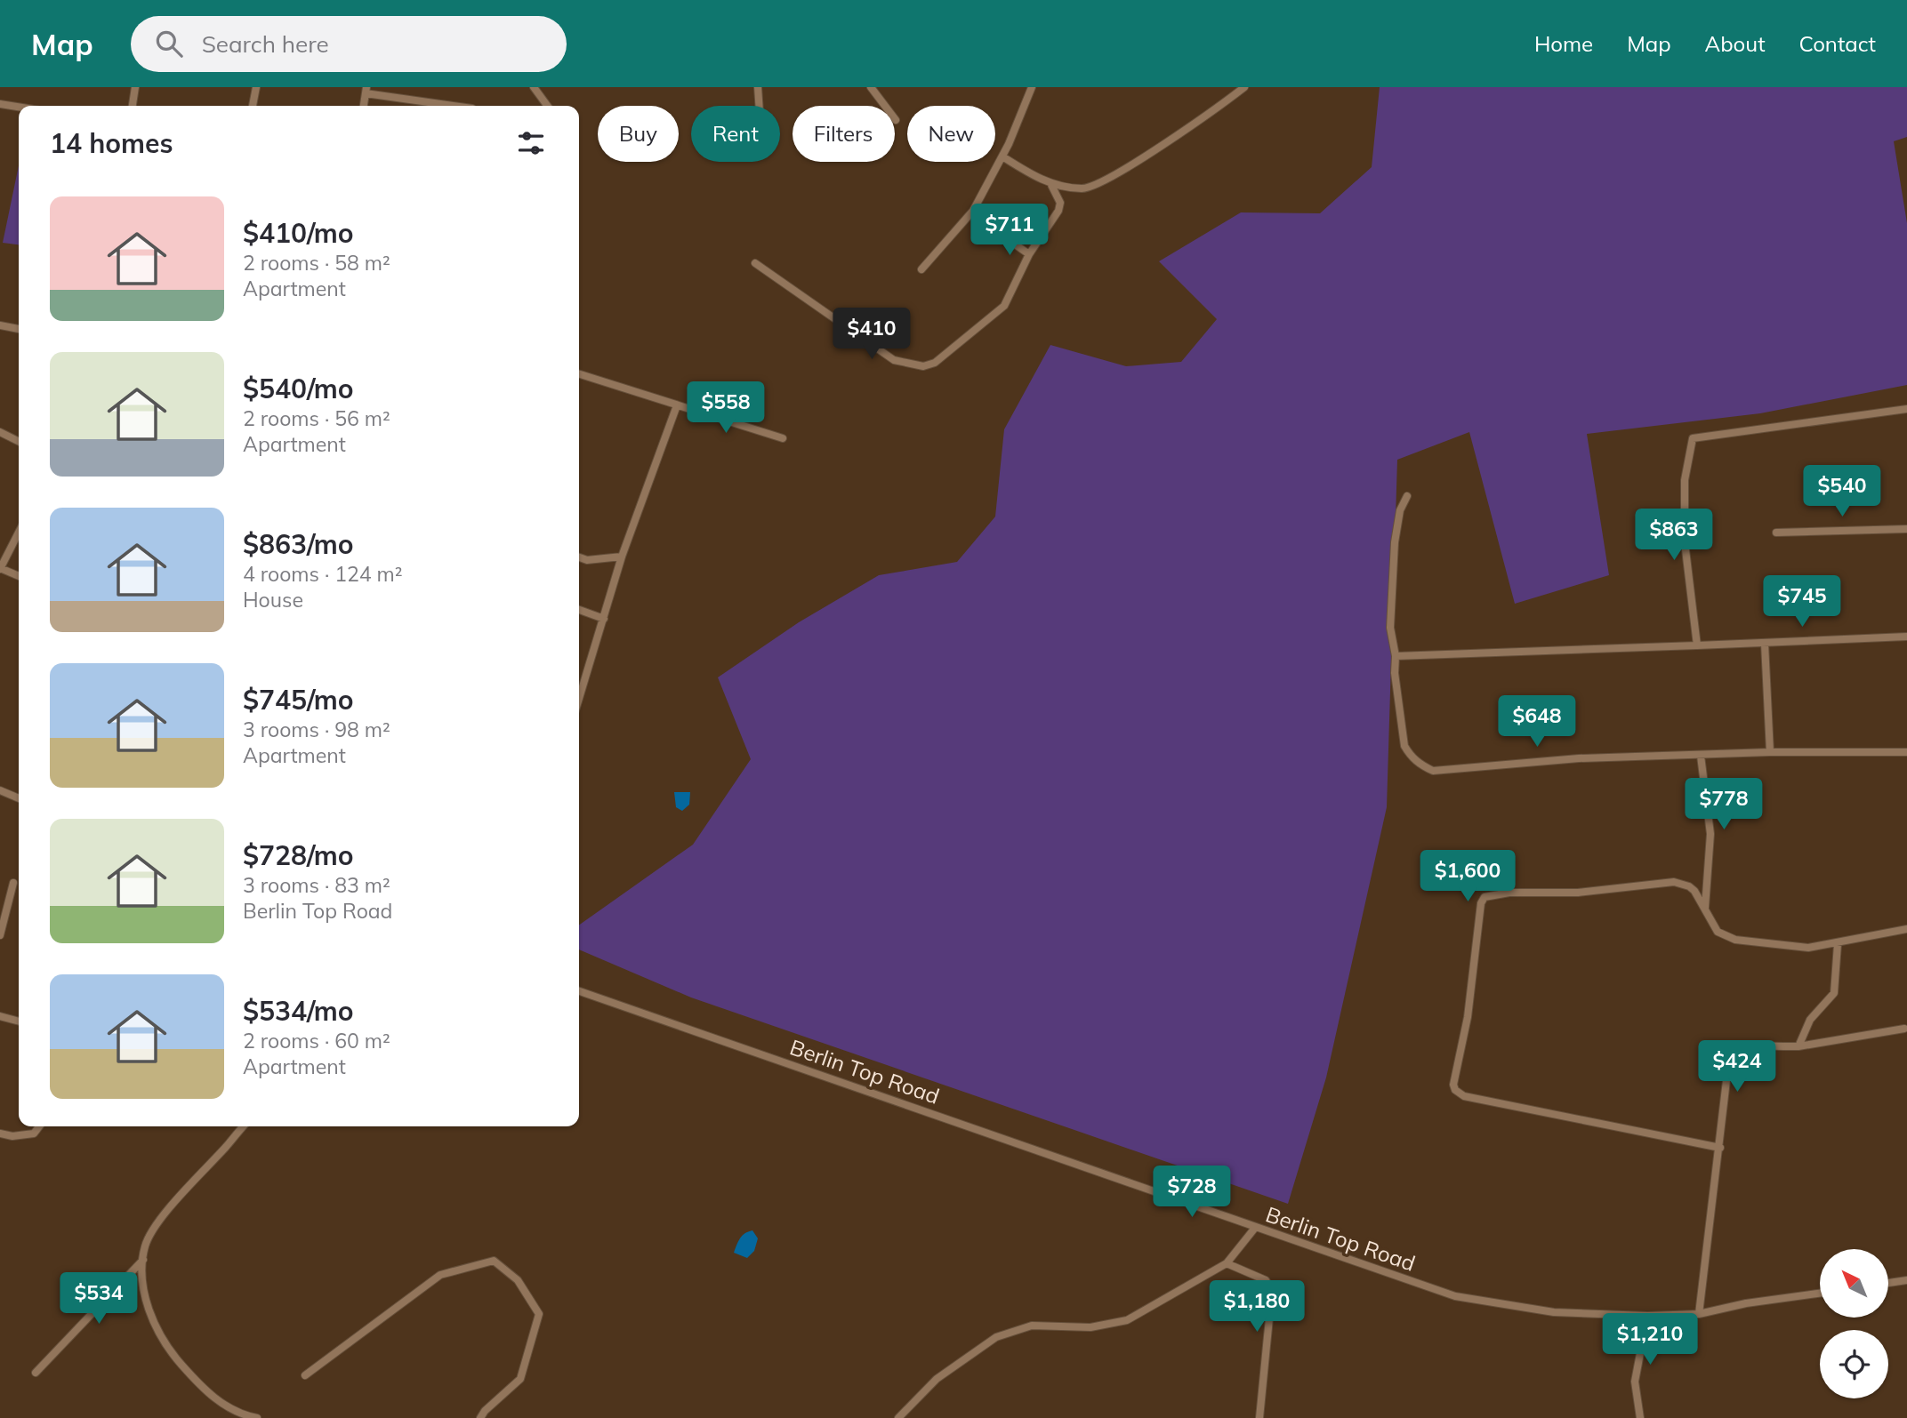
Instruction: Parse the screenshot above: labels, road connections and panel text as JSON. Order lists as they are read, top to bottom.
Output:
{
  "streets": {
    "street": ["Berlin Top Road"]
  },
  "north": "top left",
  "page": {
    "header": "Map",
    "search": "Search here",
    "nav": [
      "Home",
      "Map",
      "About",
      "Contact"
    ],
    "chip": [
      "Buy",
      "Rent",
      "Filters",
      "New"
    ],
    "heading": "14 homes",
    "list": [
      {
        "name": "$410/mo",
        "note": "2 rooms · 58 m² · Apartment"
      },
      {
        "name": "$540/mo",
        "note": "2 rooms · 56 m² · Apartment"
      },
      {
        "name": "$863/mo",
        "note": "4 rooms · 124 m² · House"
      },
      {
        "name": "$745/mo",
        "note": "3 rooms · 98 m² · Apartment"
      },
      {
        "name": "$728/mo",
        "note": "3 rooms · 83 m² · Berlin Top Road"
      },
      {
        "name": "$534/mo",
        "note": "2 rooms · 60 m² · Apartment"
      }
    ],
    "price": [
      "$711",
      "$410",
      "$558",
      "$540",
      "$863",
      "$745",
      "$648",
      "$778",
      "$1,600",
      "$424",
      "$728",
      "$534",
      "$1,180",
      "$1,210"
    ]
  }
}
